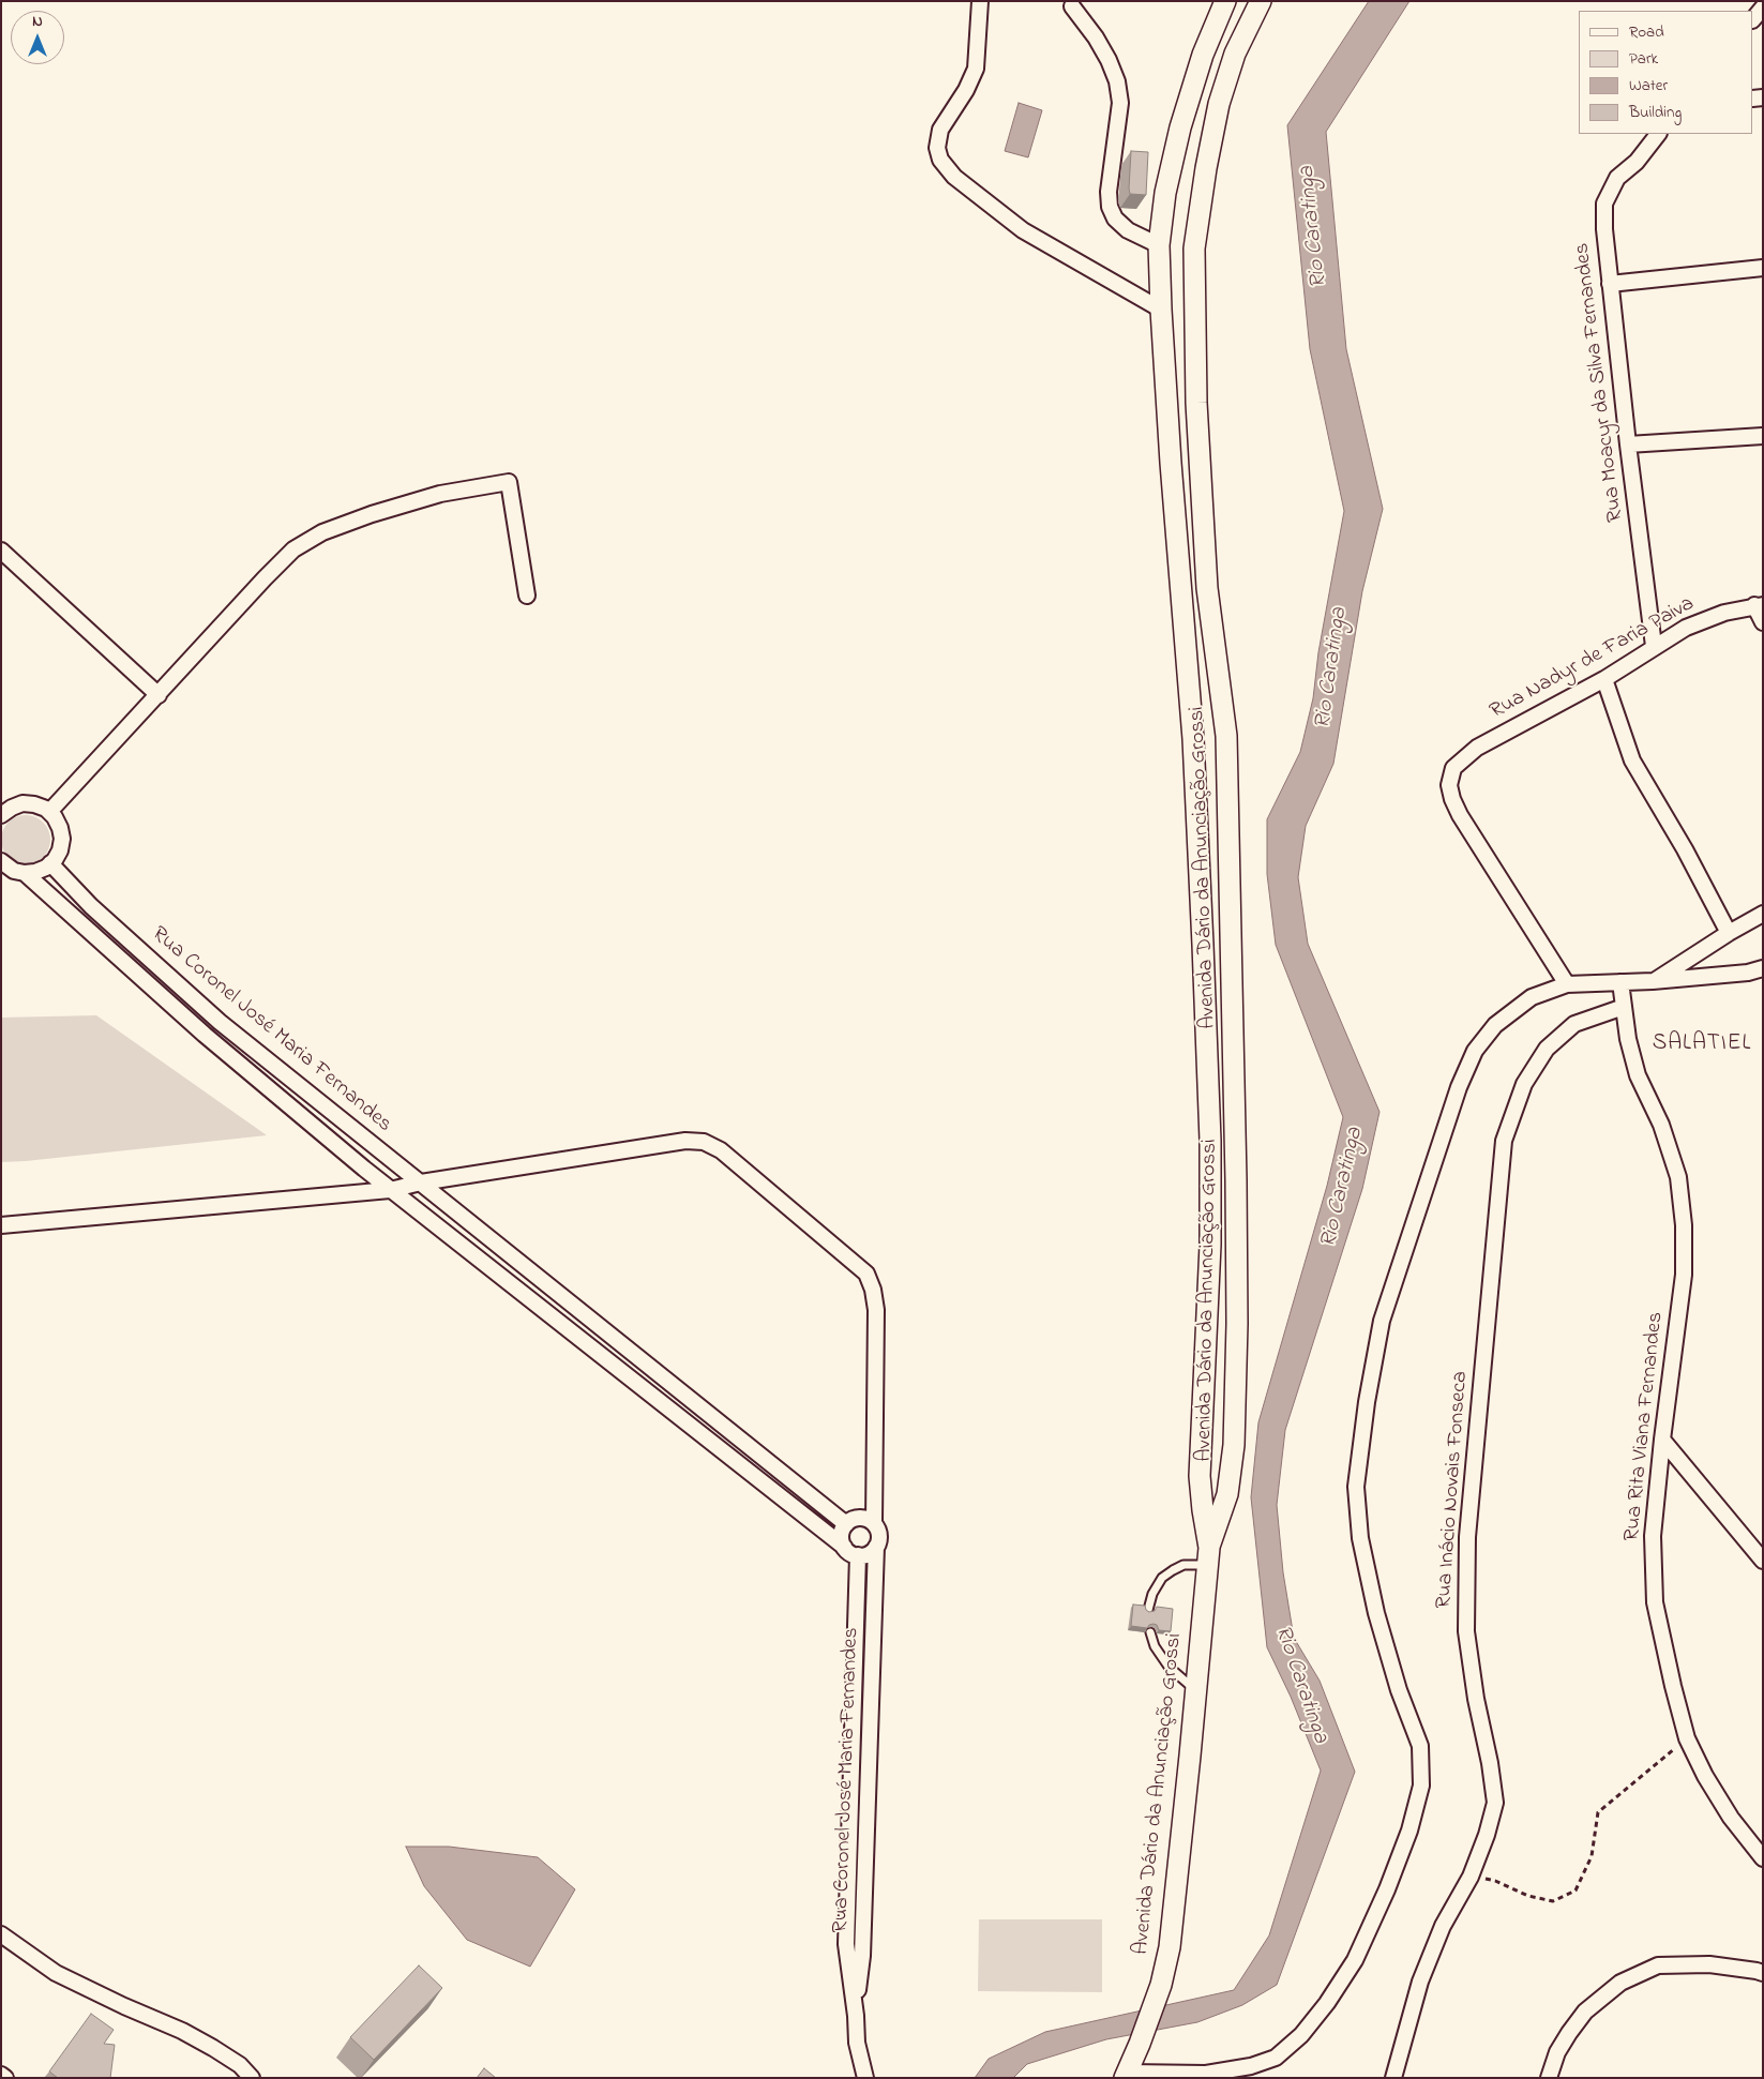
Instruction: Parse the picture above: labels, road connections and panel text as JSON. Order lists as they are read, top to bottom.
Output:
{
  "streets": {
    "main road": ["Avenida Dário da Anunciação Grossi"],
    "street": [
      "Rua Moacyr da Silva Fernandes",
      "Rua Nadyr de Faria Paiva",
      "Rua Coronel José Maria Fernandes",
      "Rua Rita Viana Fernandes",
      "Rua Inácio Novais Fonseca"
    ]
  },
  "crossings": [
    ["Rua Moacyr da Silva Fernandes", "Rua Nadyr de Faria Paiva"],
    ["Rua Rita Viana Fernandes", "Rua Inácio Novais Fonseca"]
  ],
  "districts": ["SALATIEL"],
  "water": ["Rio Caratinga"],
  "legend": [
    "Road",
    "Park",
    "Water",
    "Building"
  ],
  "north": "top"
}
